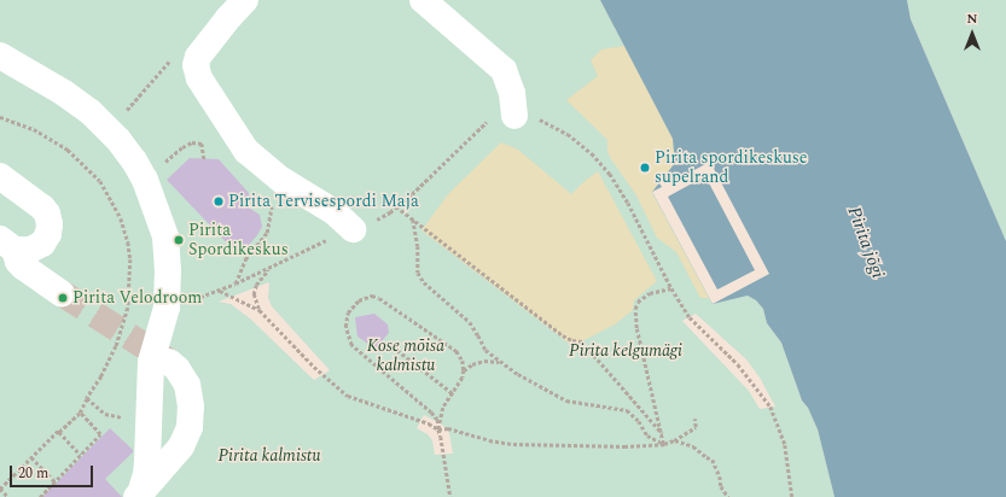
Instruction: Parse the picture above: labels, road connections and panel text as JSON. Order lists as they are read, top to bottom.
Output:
{
  "water": ["Pirita jõgi"],
  "parks": ["Kose mõisa kalmistu", "Pirita kelgumägi", "Pirita kalmistu"],
  "places": [
    "Pirita spordikeskuse supelrand",
    "Pirita Tervisespordi Maja",
    "Pirita Spordikeskus",
    "Pirita Velodroom"
  ],
  "scale_bar": "20 m",
  "north": "top"
}
